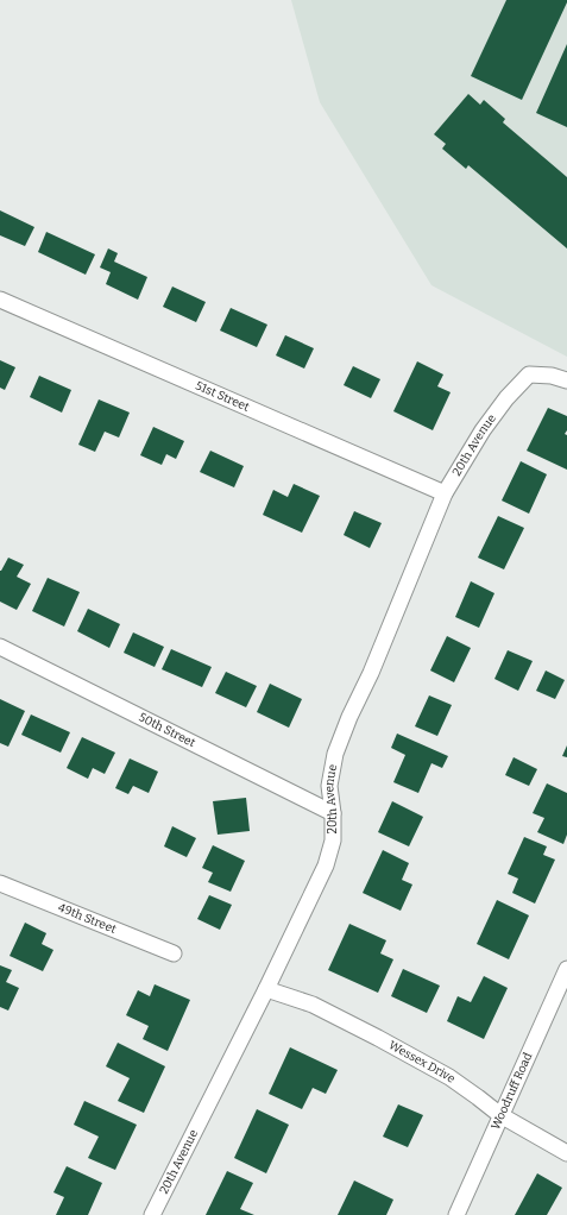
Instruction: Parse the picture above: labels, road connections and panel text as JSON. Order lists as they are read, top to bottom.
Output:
{
  "streets": {
    "street": [
      "51st Street",
      "20th Avenue",
      "50th Street",
      "49th Street",
      "Wessex Drive",
      "Woodruff Road"
    ]
  },
  "crossings": [
    ["51st Street", "20th Avenue"],
    ["20th Avenue", "50th Street"],
    ["20th Avenue", "Wessex Drive"],
    ["Wessex Drive", "Woodruff Road"]
  ]
}
